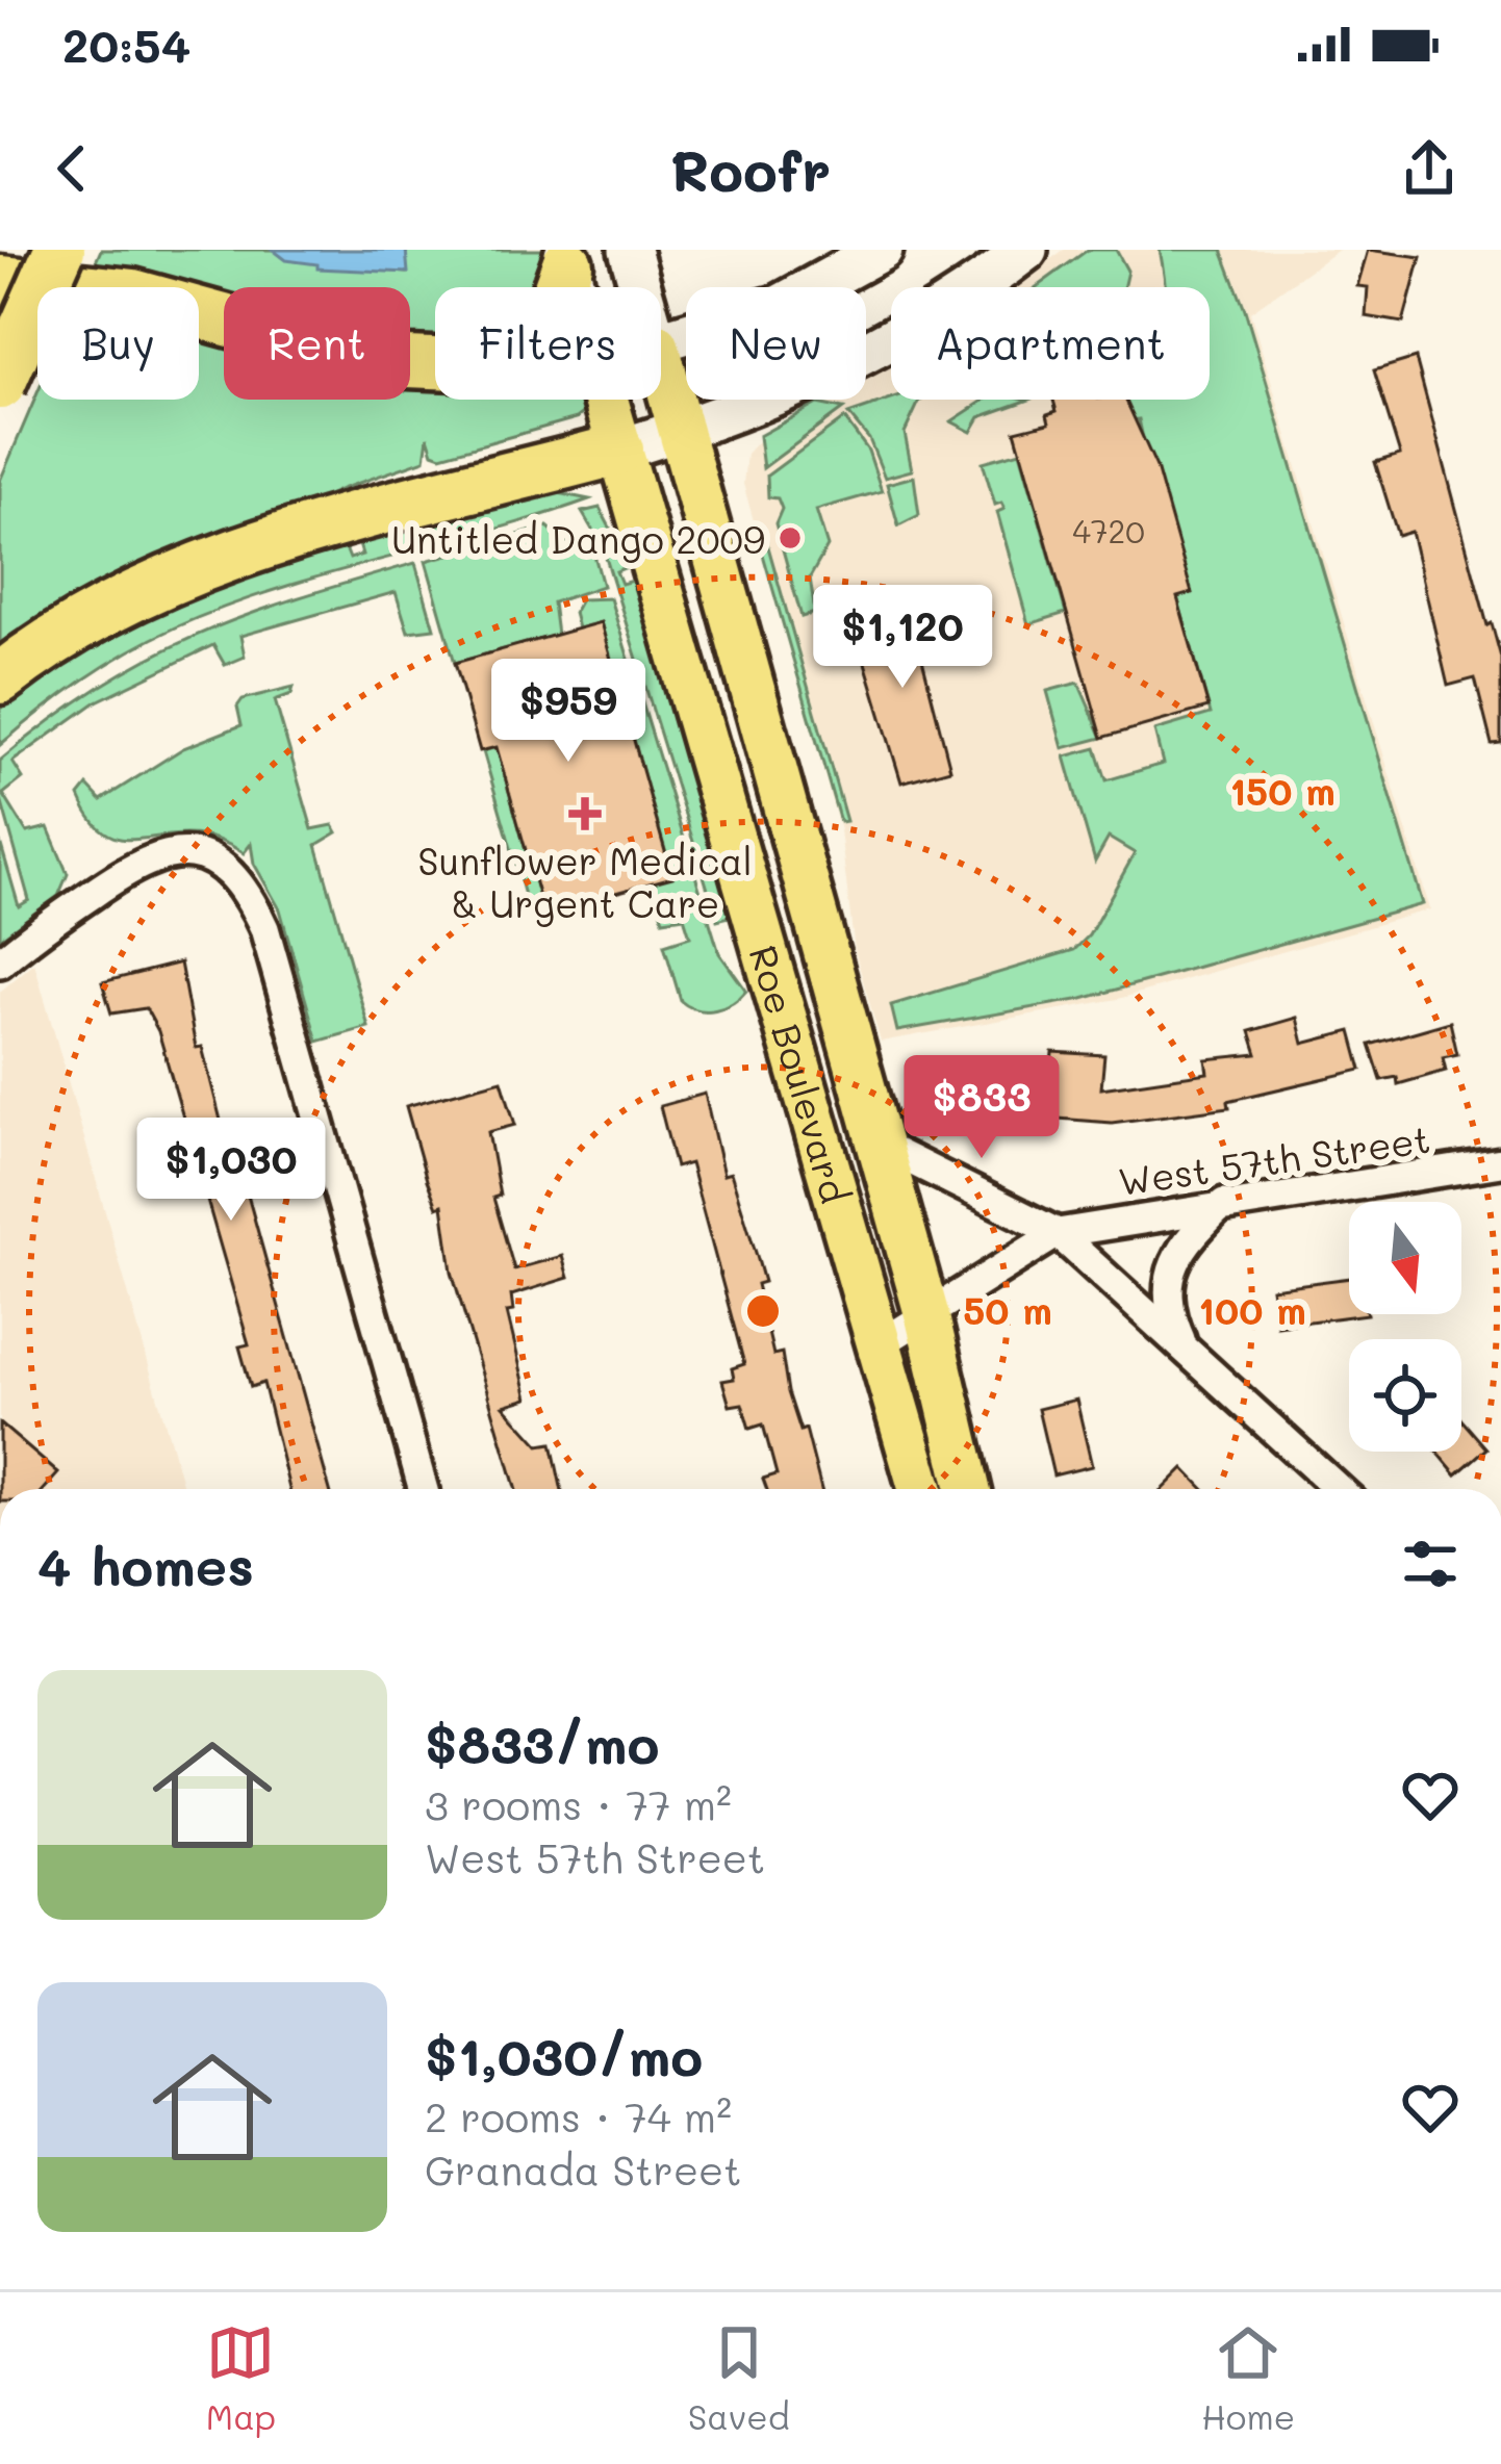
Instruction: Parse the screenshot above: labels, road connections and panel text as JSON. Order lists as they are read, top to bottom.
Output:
{
  "streets": {
    "main road": ["Roe Boulevard"],
    "street": ["West 57th Street"]
  },
  "crossings": [
    ["Roe Boulevard", "West 57th Street"]
  ],
  "places": {
    "other": ["Untitled Dango 2009"],
    "health": ["Sunflower Medical & Urgent Care"]
  },
  "house_numbers": ["4720"],
  "north": "bottom",
  "page": {
    "status": "20:54",
    "header": "Roofr",
    "chip": [
      "Buy",
      "Rent",
      "Filters",
      "New",
      "Apartment"
    ],
    "price": [
      "$1,120",
      "$959",
      "$833",
      "$1,030"
    ],
    "heading": "4 homes",
    "list": [
      {
        "name": "$833/mo",
        "note": "3 rooms · 77 m² · West 57th Street"
      },
      {
        "name": "$1,030/mo",
        "note": "2 rooms · 74 m² · Granada Street"
      }
    ],
    "tabs": ["Map", "Saved", "Home"]
  },
  "rings": ["150 m", "50 m", "100 m"]
}
